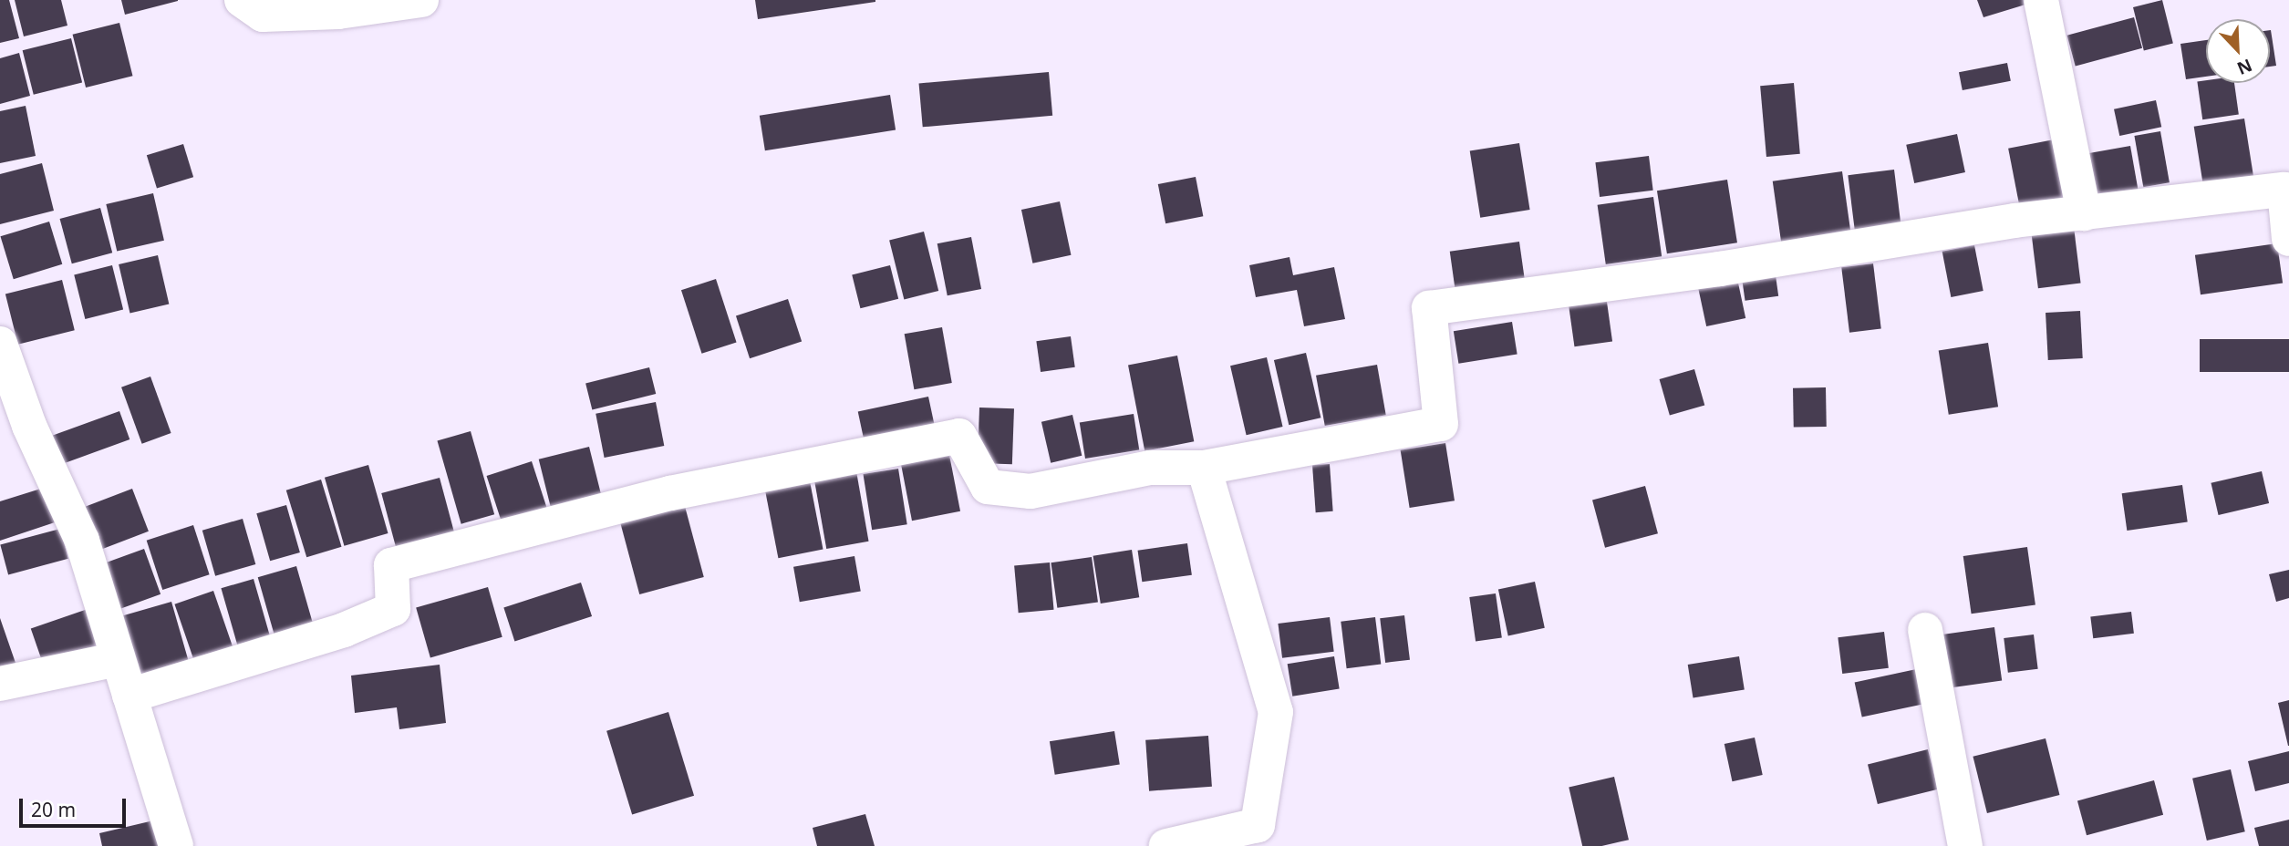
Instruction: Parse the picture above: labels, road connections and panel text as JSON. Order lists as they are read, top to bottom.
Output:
{
  "scale_bar": "20 m",
  "north": "bottom right"
}
